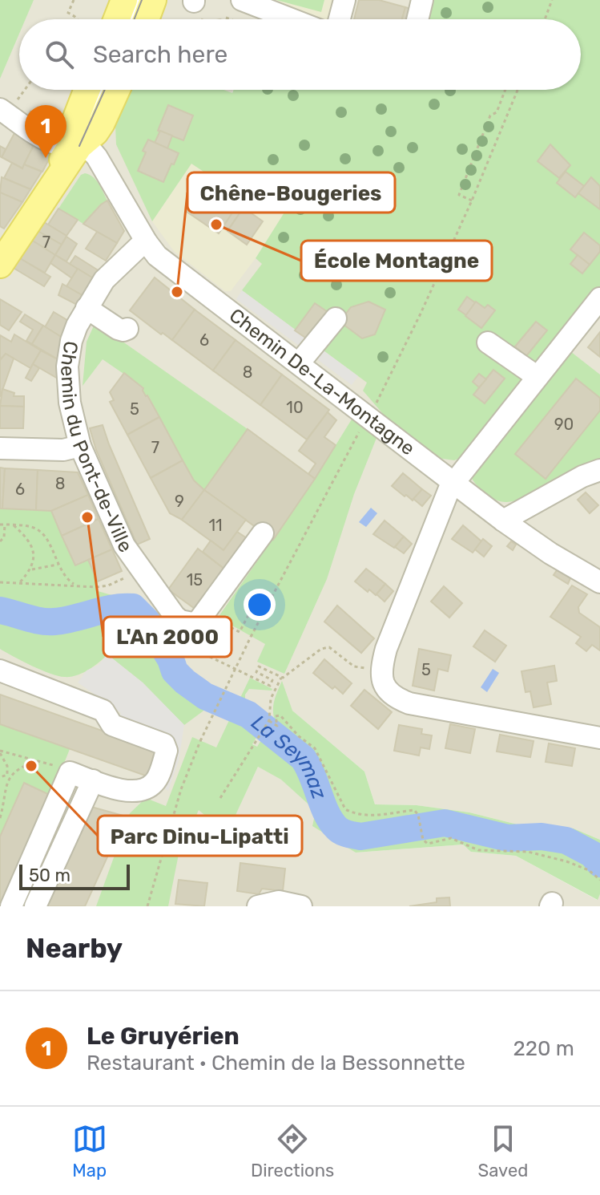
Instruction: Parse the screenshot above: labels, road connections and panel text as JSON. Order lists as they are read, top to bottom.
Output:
{
  "streets": {
    "street": ["Chemin De-La-Montagne", "Chemin du Pont-de-Ville"]
  },
  "crossings": [
    ["Chemin De-La-Montagne", "Chemin du Pont-de-Ville"]
  ],
  "water": ["La Seymaz"],
  "places": [
    "École Montagne",
    "Chêne-Bougeries",
    "L'An 2000",
    "Parc Dinu-Lipatti"
  ],
  "house_numbers": [
    "7",
    "6",
    "8",
    "10",
    "5",
    "90",
    "7",
    "8",
    "6",
    "9",
    "11",
    "15",
    "5"
  ],
  "scale_bar": "50 m",
  "page": {
    "search": "Search here",
    "pins": "1",
    "scale": "50 m",
    "heading": "Nearby",
    "list": [
      {
        "mark": "1",
        "name": "Le Gruyérien",
        "note": "Restaurant · Chemin de la Bessonnette",
        "value": "220 m"
      }
    ],
    "nav": ["Map", "Directions", "Saved"]
  }
}
